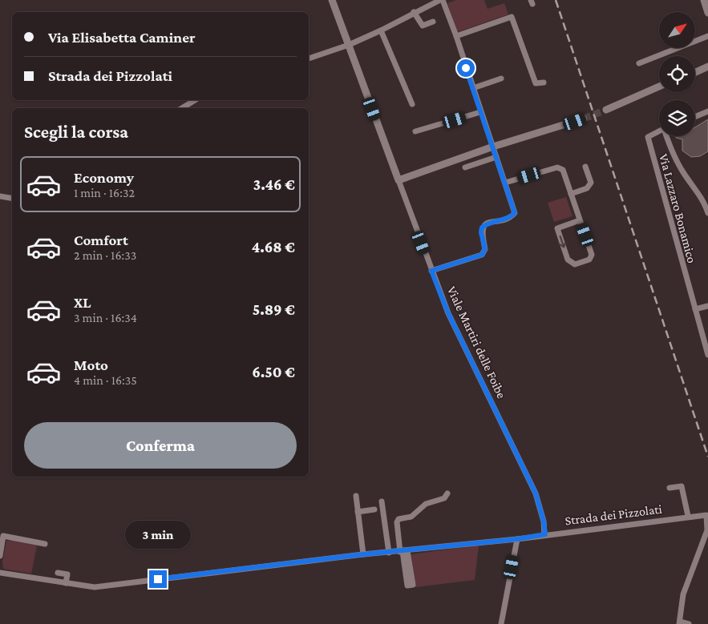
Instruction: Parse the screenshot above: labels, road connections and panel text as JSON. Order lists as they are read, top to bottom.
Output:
{
  "streets": {
    "street": ["Via Lazzaro Bonamico", "Viale Martiri delle Foibe", "Strada dei Pizzolati"]
  },
  "crossings": [
    ["Viale Martiri delle Foibe", "Strada dei Pizzolati"]
  ],
  "north": "top right",
  "page": {
    "banner": ["Via Elisabetta Caminer", "Strada dei Pizzolati"],
    "heading": "Scegli la corsa",
    "list": [
      {
        "name": "Economy",
        "note": "1 min · 16:32",
        "value": "3.46 €"
      },
      {
        "name": "Comfort",
        "note": "2 min · 16:33",
        "value": "4.68 €"
      },
      {
        "name": "XL",
        "note": "3 min · 16:34",
        "value": "5.89 €"
      },
      {
        "name": "Moto",
        "note": "4 min · 16:35",
        "value": "6.50 €"
      }
    ],
    "buttons": "Conferma",
    "bubble": "3 min"
  }
}
